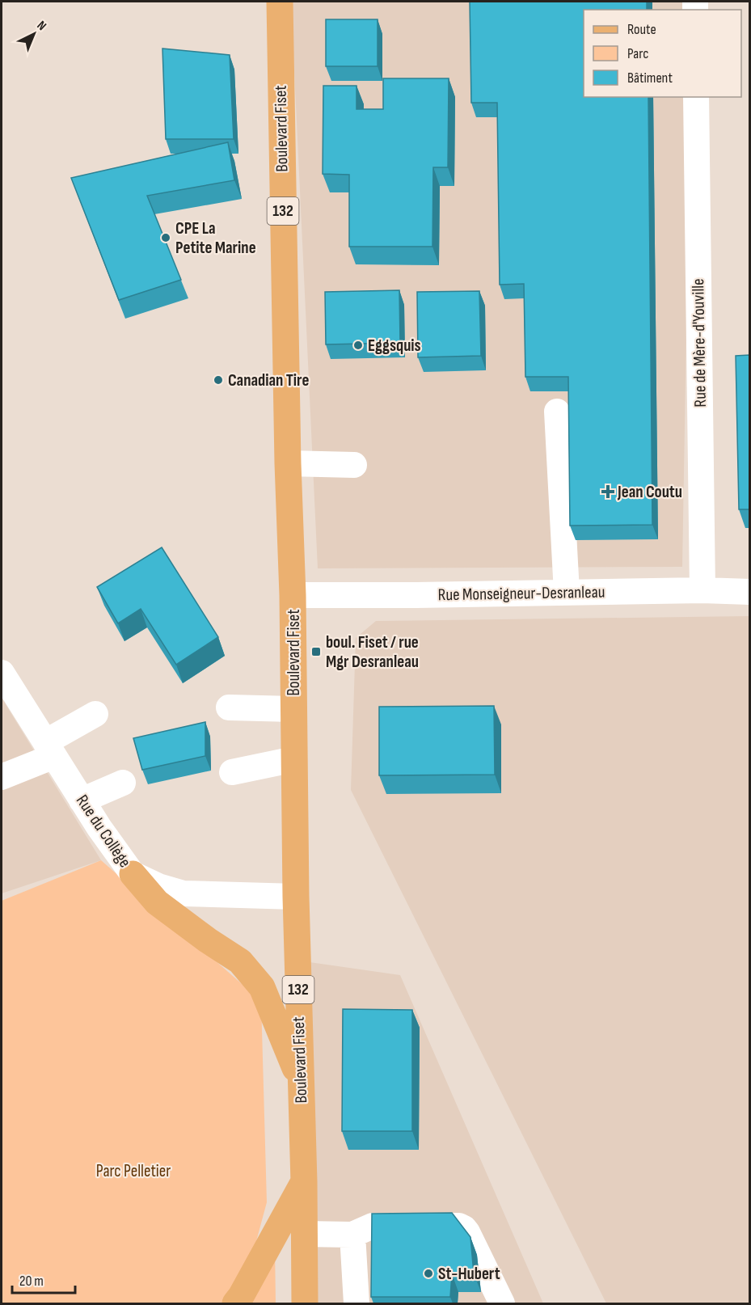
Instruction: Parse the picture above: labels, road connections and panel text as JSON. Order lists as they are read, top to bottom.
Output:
{
  "streets": {
    "main road": ["Boulevard Fiset", "132"],
    "street": ["Rue de Mère-d'Youville", "Rue Monseigneur-Desranleau", "Rue du Collège"]
  },
  "crossings": [
    ["Boulevard Fiset", "Rue Monseigneur-Desranleau"],
    ["Boulevard Fiset", "Rue du Collège"],
    ["Rue de Mère-d'Youville", "Rue Monseigneur-Desranleau"]
  ],
  "parks": ["Parc Pelletier"],
  "places": {
    "other": [
      "CPE La Petite Marine",
      "Eggsquis",
      "Canadian Tire",
      "St-Hubert"
    ],
    "health": ["Jean Coutu"],
    "transit": ["boul. Fiset / rue Mgr Desranleau"]
  },
  "legend": ["Route", "Parc", "Bâtiment"],
  "scale_bar": "20 m",
  "north": "top right"
}
